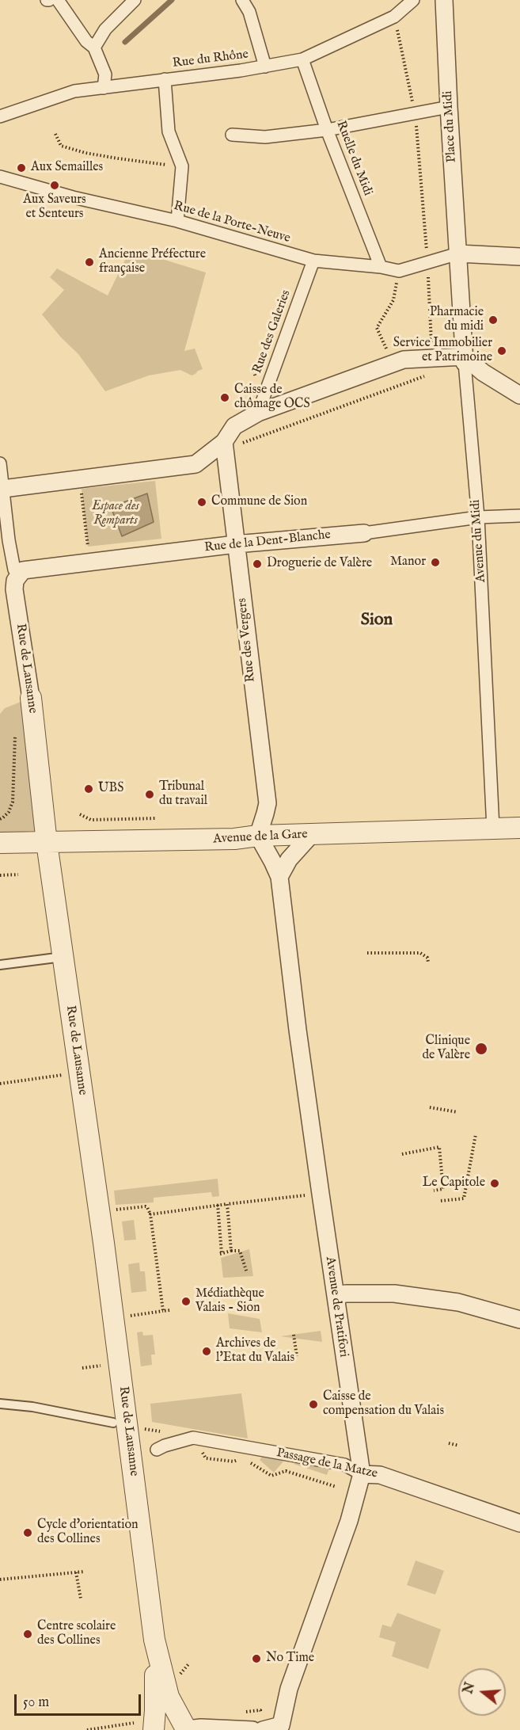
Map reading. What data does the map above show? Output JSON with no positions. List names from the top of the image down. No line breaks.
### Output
{"streets":{"street":["Rue du Rhône","Place du Midi","Ruelle du Midi","Rue de la Porte-Neuve","Rue des Galeries","Avenue du Midi","Rue de la Dent-Blanche","Rue des Vergers","Rue de Lausanne","Avenue de la Gare","Avenue de Pratifori","Passage de la Matze"]},"crossings":[["Rue du Rhône","Ruelle du Midi"],["Place du Midi","Rue de la Porte-Neuve"],["Place du Midi","Avenue du Midi"],["Ruelle du Midi","Rue de la Porte-Neuve"],["Rue de la Porte-Neuve","Rue des Galeries"],["Rue de la Porte-Neuve","Avenue du Midi"],["Avenue du Midi","Rue de la Dent-Blanche"],["Avenue du Midi","Avenue de la Gare"],["Rue de la Dent-Blanche","Rue des Vergers"],["Rue de la Dent-Blanche","Rue de Lausanne"],["Rue des Vergers","Avenue de la Gare"],["Rue des Vergers","Avenue de Pratifori"],["Rue de Lausanne","Avenue de la Gare"],["Avenue de la Gare","Avenue de Pratifori"],["Avenue de Pratifori","Passage de la Matze"]],"districts":["Sion"],"parks":["Espace des Remparts"],"places":["Aux Semailles","Aux Saveurs et Senteurs","Ancienne Préfecture française","Pharmacie du midi","Service Immobilier et Patrimoine","Caisse de chômage OCS","Commune de Sion","Manor","Droguerie de Valère","UBS","Tribunal du travail","Clinique de Valère","Le Capitole","Médiathèque Valais - Sion","Archives de l'Etat du Valais","Caisse de compensation du Valais","Cycle d'orientation des Collines","Centre scolaire des Collines","No Time"],"scale_bar":"50 m","north":"left"}
